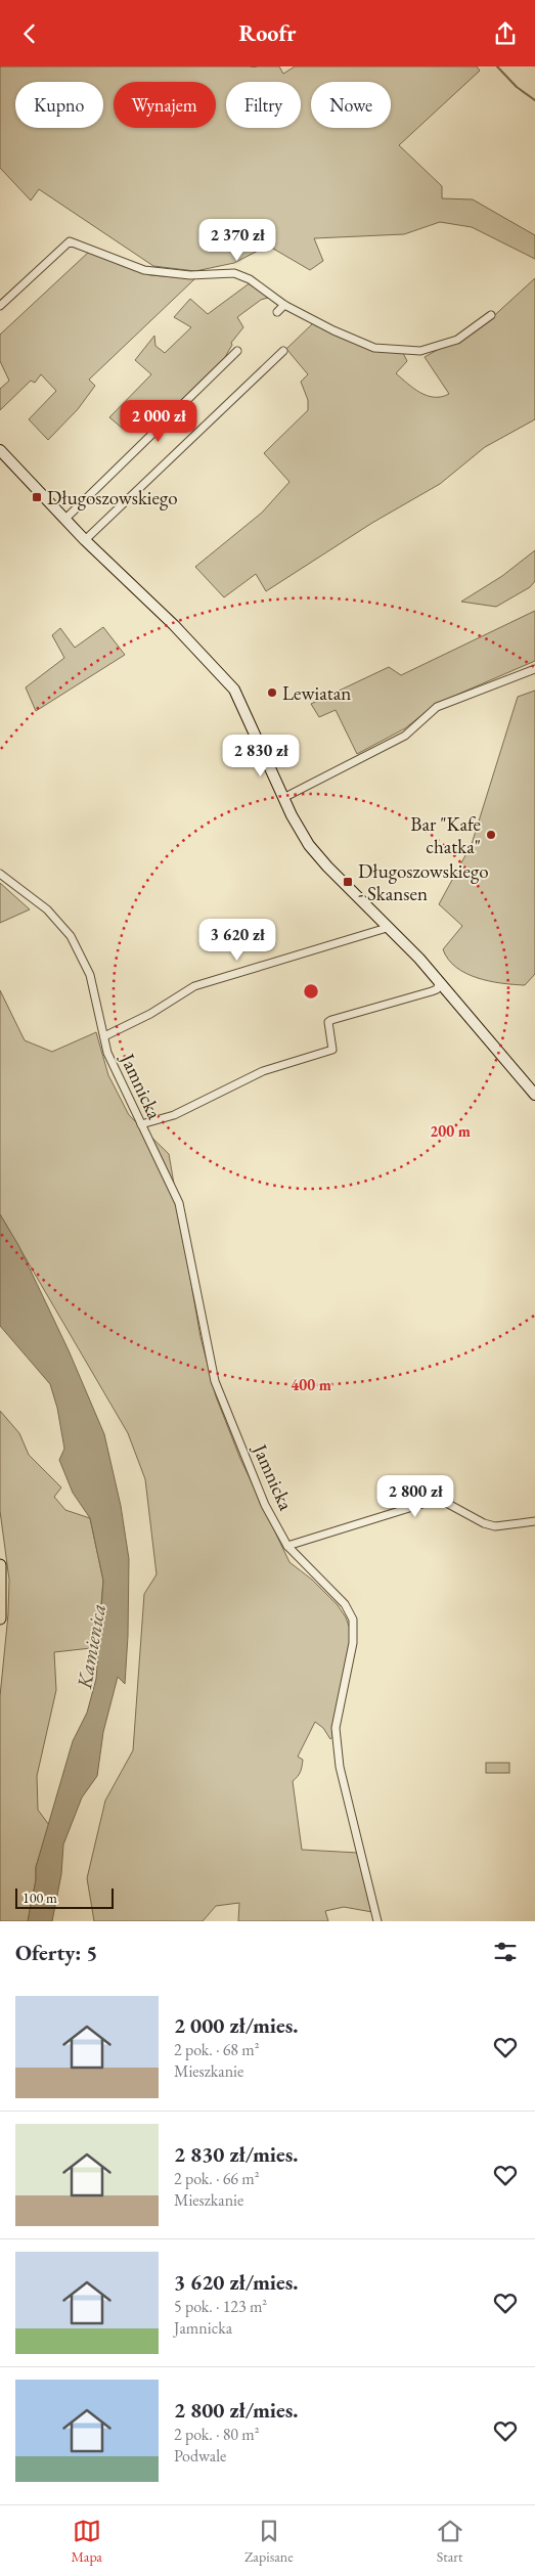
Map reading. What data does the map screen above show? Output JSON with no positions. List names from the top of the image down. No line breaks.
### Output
{"streets":{"street":["Jamnicka"]},"water":["Kamienica"],"places":{"transit":["Długoszowskiego","Długoszowskiego - Skansen"],"other":["Lewiatan","Bar \"Kafe chatka\""]},"scale_bar":"100 m","page":{"header":"Roofr","chip":["Kupno","Wynajem","Filtry","Nowe"],"price":["2 370 zł","2 000 zł","2 830 zł","3 620 zł","2 800 zł"],"scale":"100 m","heading":"Oferty: 5","list":[{"name":"2 000 zł/mies.","note":"2 pok. · 68 m² · Mieszkanie"},{"name":"2 830 zł/mies.","note":"2 pok. · 66 m² · Mieszkanie"},{"name":"3 620 zł/mies.","note":"5 pok. · 123 m² · Jamnicka"},{"name":"2 800 zł/mies.","note":"2 pok. · 80 m² · Podwale"}],"tabs":["Mapa","Zapisane","Start"]},"rings":["200 m","400 m"]}
